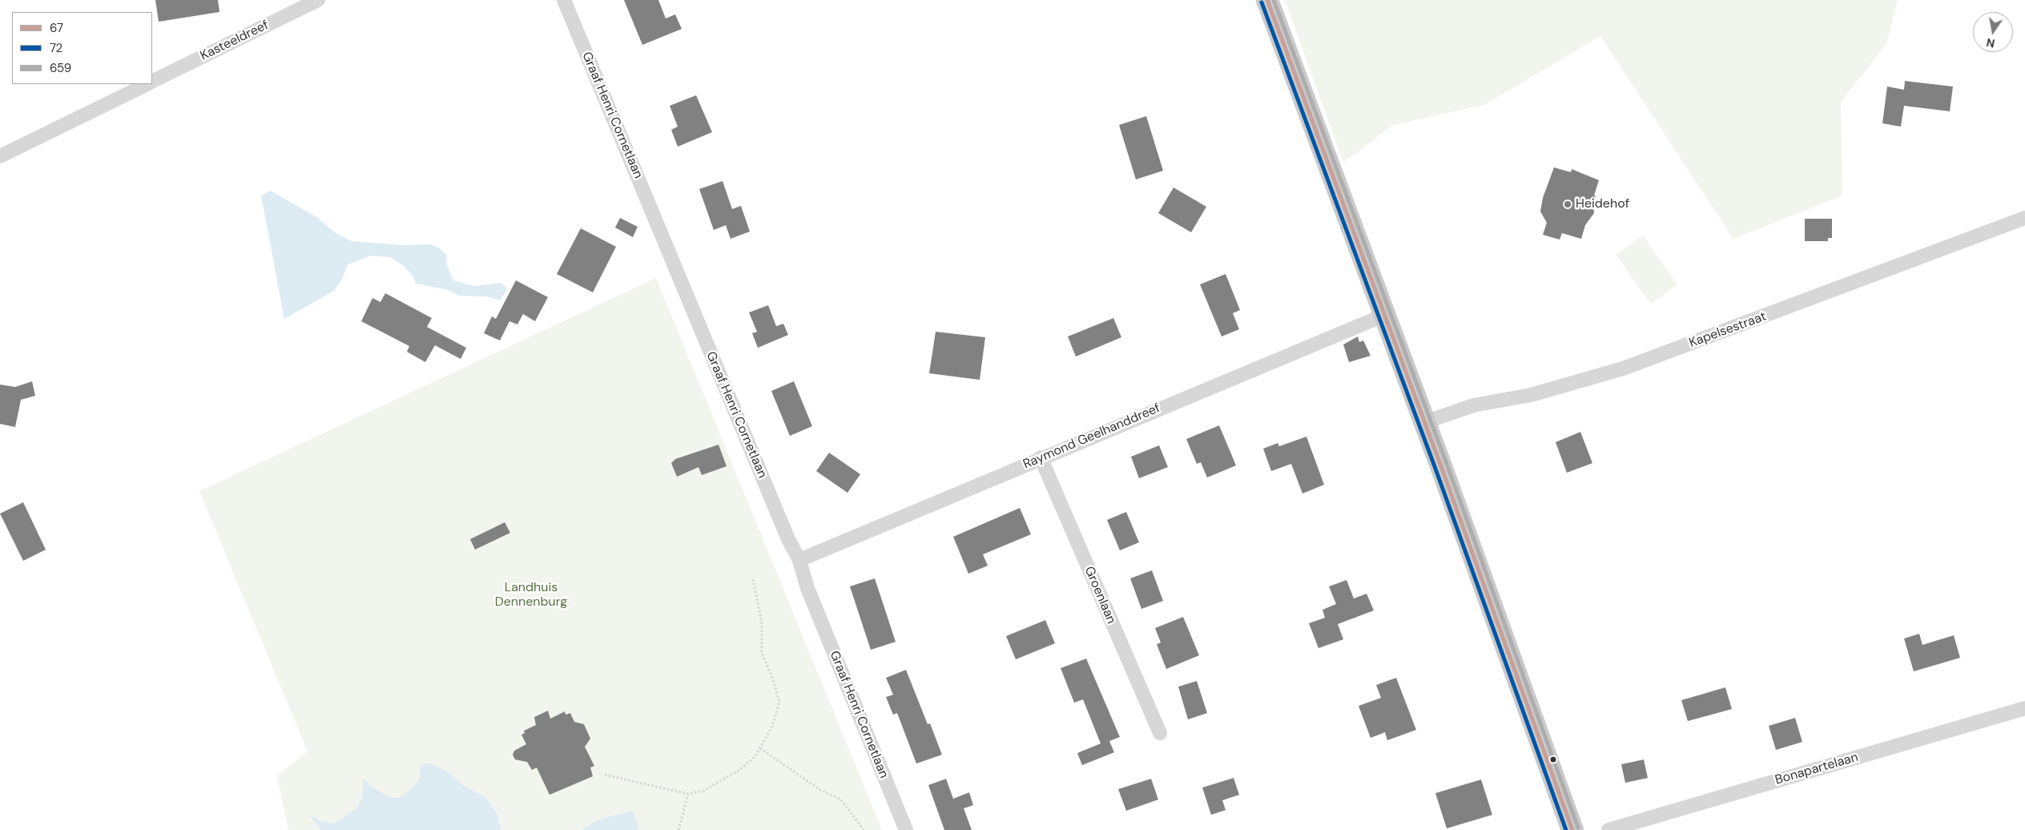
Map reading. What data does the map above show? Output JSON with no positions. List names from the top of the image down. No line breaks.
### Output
{"streets":{"street":["Kasteeldreef","Graaf Henri Cornetlaan","Kapelsestraat","Raymond Geelhanddreef","Groenlaan","Bonapartelaan"]},"crossings":[["Graaf Henri Cornetlaan","Raymond Geelhanddreef"],["Raymond Geelhanddreef","Groenlaan"]],"parks":["Landhuis Dennenburg"],"places":["Heidehof"],"lines":["transit line 67","transit line 659","transit line 72"],"legend":["67","72","659"],"north":"bottom"}
